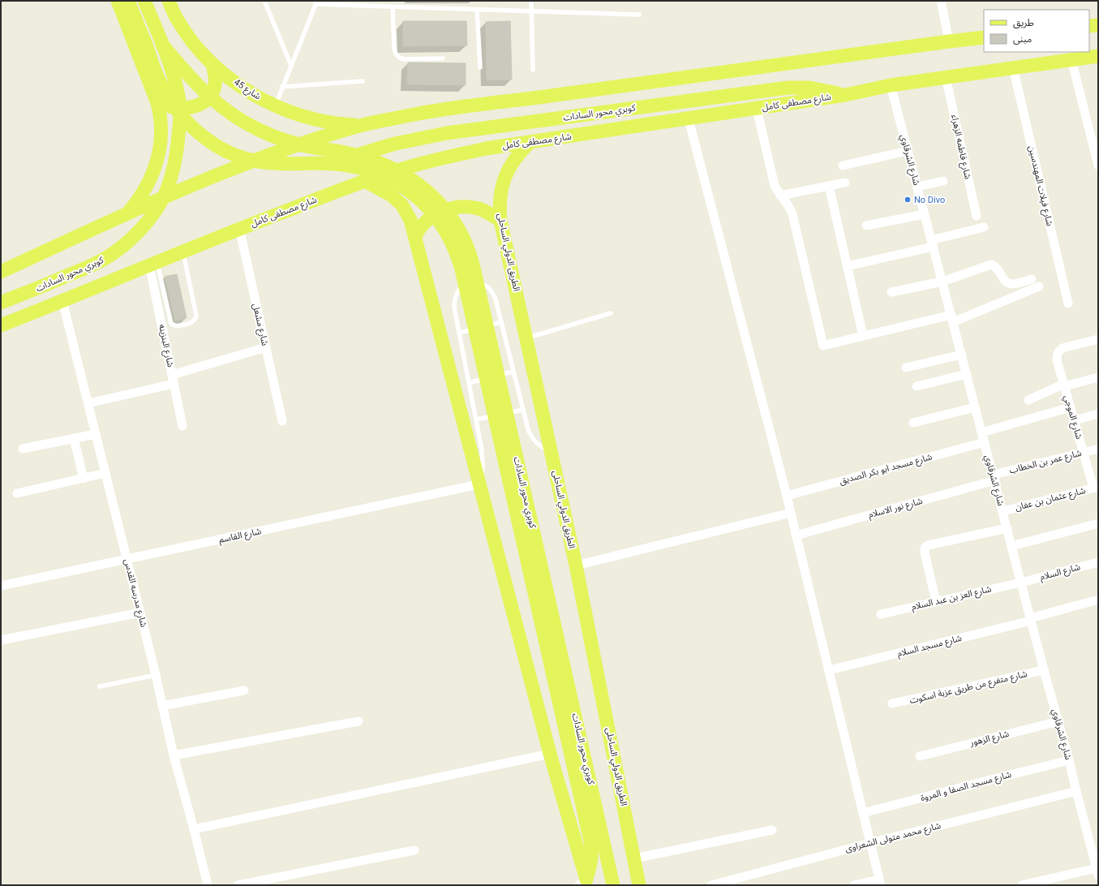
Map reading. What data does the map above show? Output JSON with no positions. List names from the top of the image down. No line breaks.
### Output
{"streets":{"main road":["شارع 45","شارع مصطفى كامل","كوبري محور السادات","الطريق الدولي الساحلى"],"street":["شارع فاطمه الزهراء","شارع الشرقاوي","شارع فيلات المهندسين","شارع مشعل","شارع البنزينه","شارع الموجي","شارع عمر بن الخطاب","شارع مسجد ابو بكر الصديق","شارع عثمان بن عفان","شارع نور الاسلام","شارع القاسم","شارع السلام","شارع مدرسه القدس","شارع العز بن عبد السلام","شارع مسجد السلام","شارع متفرع من طريق عزبة اسكوت","شارع الزهور","شارع مسجد الصفا و المروة","شارع محمد متولى الشعراوى"]},"crossings":[["شارع مصطفى كامل","كوبري محور السادات"],["شارع مصطفى كامل","شارع فاطمه الزهراء"],["شارع مصطفى كامل","شارع الشرقاوي"],["شارع مصطفى كامل","شارع فيلات المهندسين"],["شارع مصطفى كامل","الطريق الدولي الساحلى"],["شارع مصطفى كامل","شارع مشعل"],["شارع مصطفى كامل","شارع البنزينه"],["شارع مصطفى كامل","شارع مدرسه القدس"],["شارع الشرقاوي","شارع عمر بن الخطاب"],["شارع الشرقاوي","شارع مسجد ابو بكر الصديق"],["شارع الشرقاوي","شارع عثمان بن عفان"],["شارع الشرقاوي","شارع نور الاسلام"],["شارع الشرقاوي","شارع السلام"],["شارع الشرقاوي","شارع العز بن عبد السلام"],["شارع الشرقاوي","شارع مسجد السلام"],["شارع الشرقاوي","شارع متفرع من طريق عزبة اسكوت"],["شارع الشرقاوي","شارع الزهور"],["شارع الشرقاوي","شارع مسجد الصفا و المروة"],["شارع الشرقاوي","شارع محمد متولى الشعراوى"],["شارع الموجي","شارع عمر بن الخطاب"],["شارع الموجي","شارع عثمان بن عفان"],["شارع عمر بن الخطاب","شارع نور الاسلام"],["شارع القاسم","شارع مدرسه القدس"],["شارع السلام","شارع العز بن عبد السلام"]],"places":["No Divo"],"legend":["طريق","مبنى"]}
